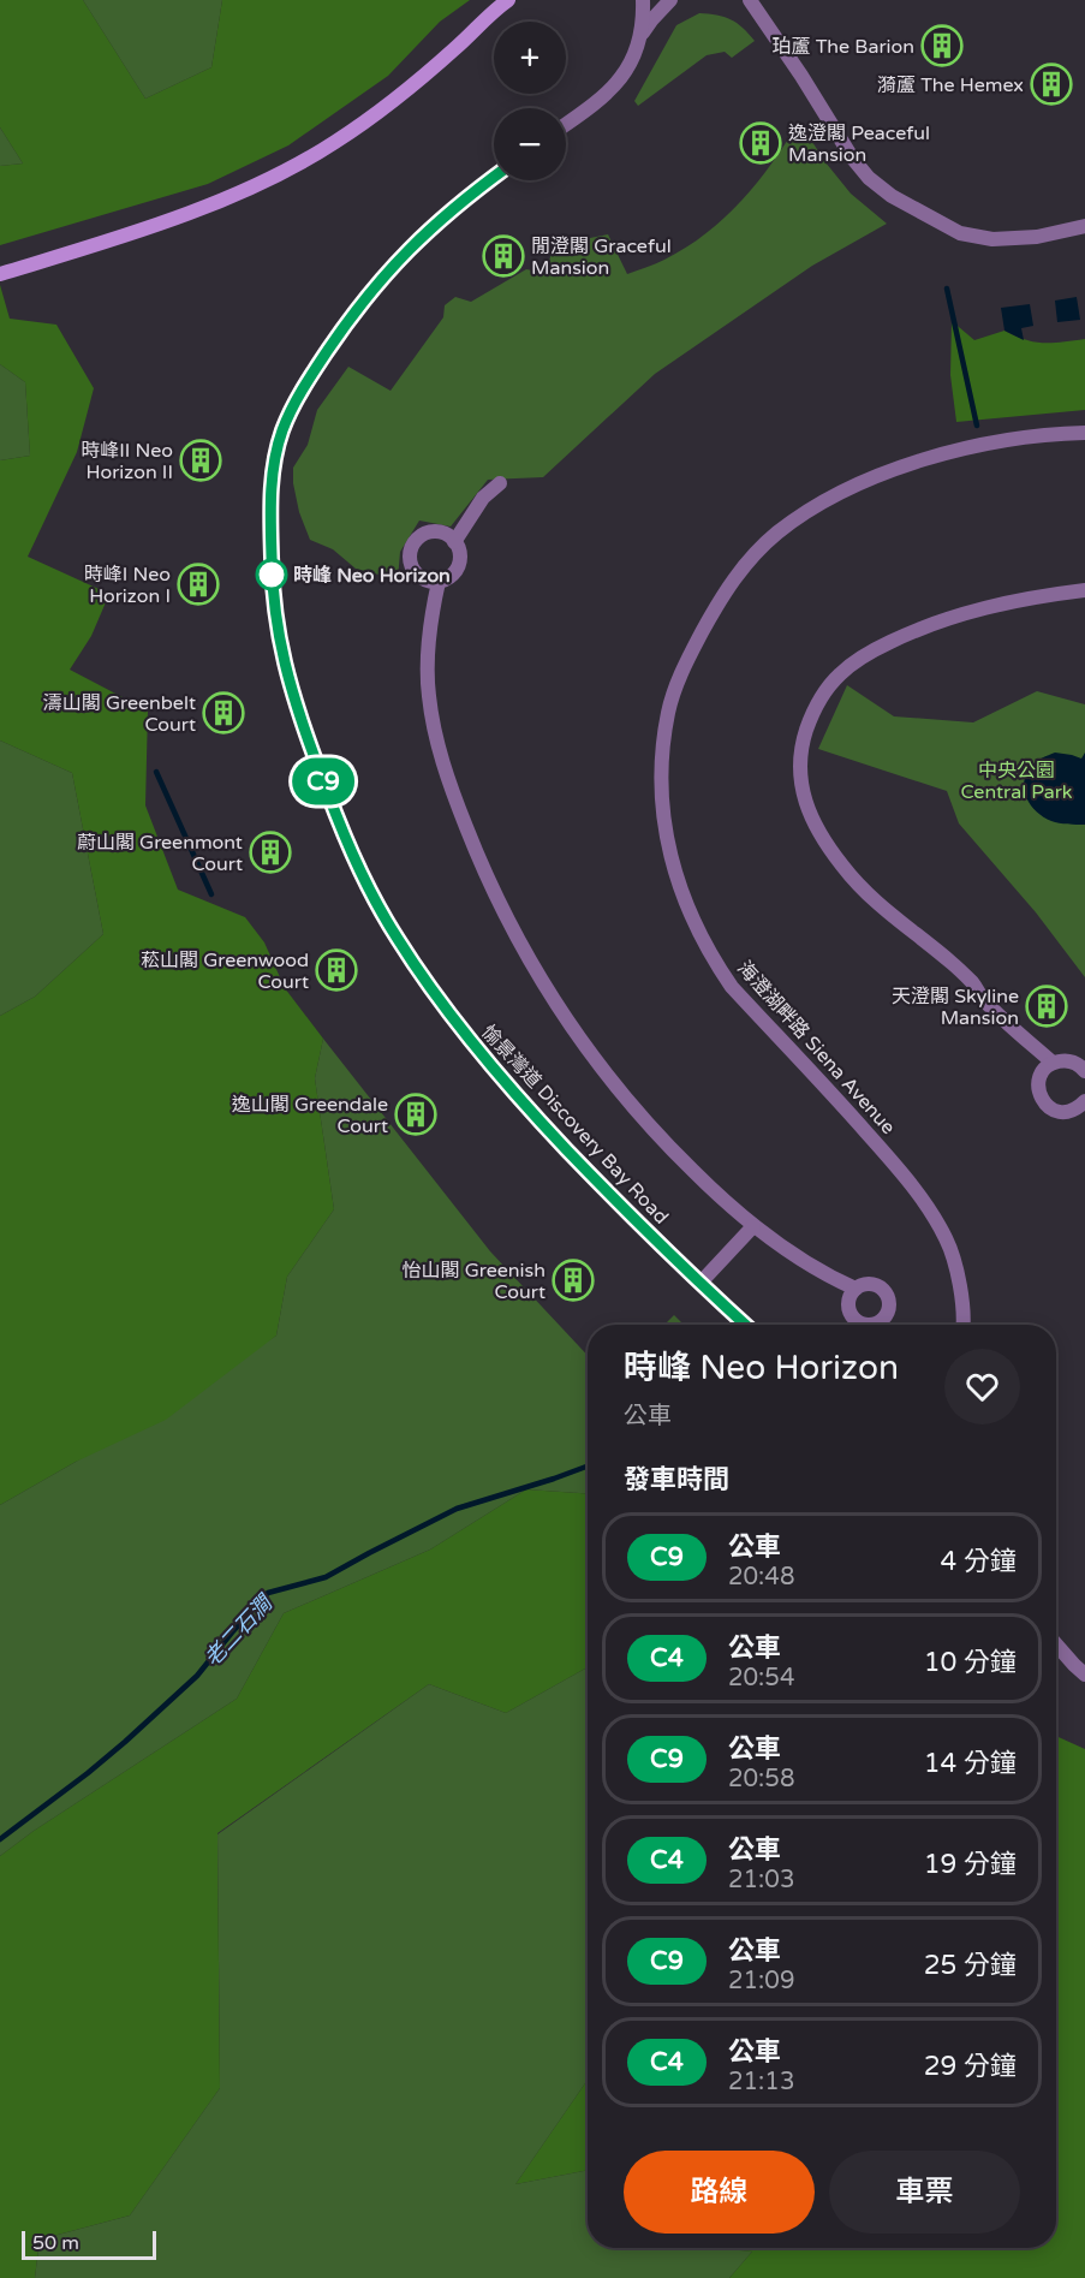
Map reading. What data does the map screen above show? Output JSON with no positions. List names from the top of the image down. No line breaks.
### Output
{"streets":{"street":["海澄湖畔路 Siena Avenue","愉景灣道 Discovery Bay Road"]},"water":["老二石澗"],"parks":["中央公園 Central Park"],"places":{"building":["珀蘆 The Barion","漪蘆 The Hemex","逸澄閣 Peaceful Mansion","閒澄閣 Graceful Mansion","時峰II Neo Horizon II","時峰I Neo Horizon I","濤山閣 Greenbelt Court","蔚山閣 Greenmont Court","菘山閣 Greenwood Court","天澄閣 Skyline Mansion","逸山閣 Greendale Court","怡山閣 Greenish Court"],"other":["時峰 Neo Horizon"]},"lines":["bus line C9"],"scale_bar":"50 m","page":{"on_map":"C9","map_buttons":["+","−"],"heading":[["時峰 Neo Horizon","公車"],"發車時間"],"list":[{"mark":"C9","name":"公車","note":"20:48","value":"4 分鐘"},{"mark":"C4","name":"公車","note":"20:54","value":"10 分鐘"},{"mark":"C9","name":"公車","note":"20:58","value":"14 分鐘"},{"mark":"C4","name":"公車","note":"21:03","value":"19 分鐘"},{"mark":"C9","name":"公車","note":"21:09","value":"25 分鐘"},{"mark":"C4","name":"公車","note":"21:13","value":"29 分鐘"}],"buttons":["路線","車票"],"scale":"50 m"}}
